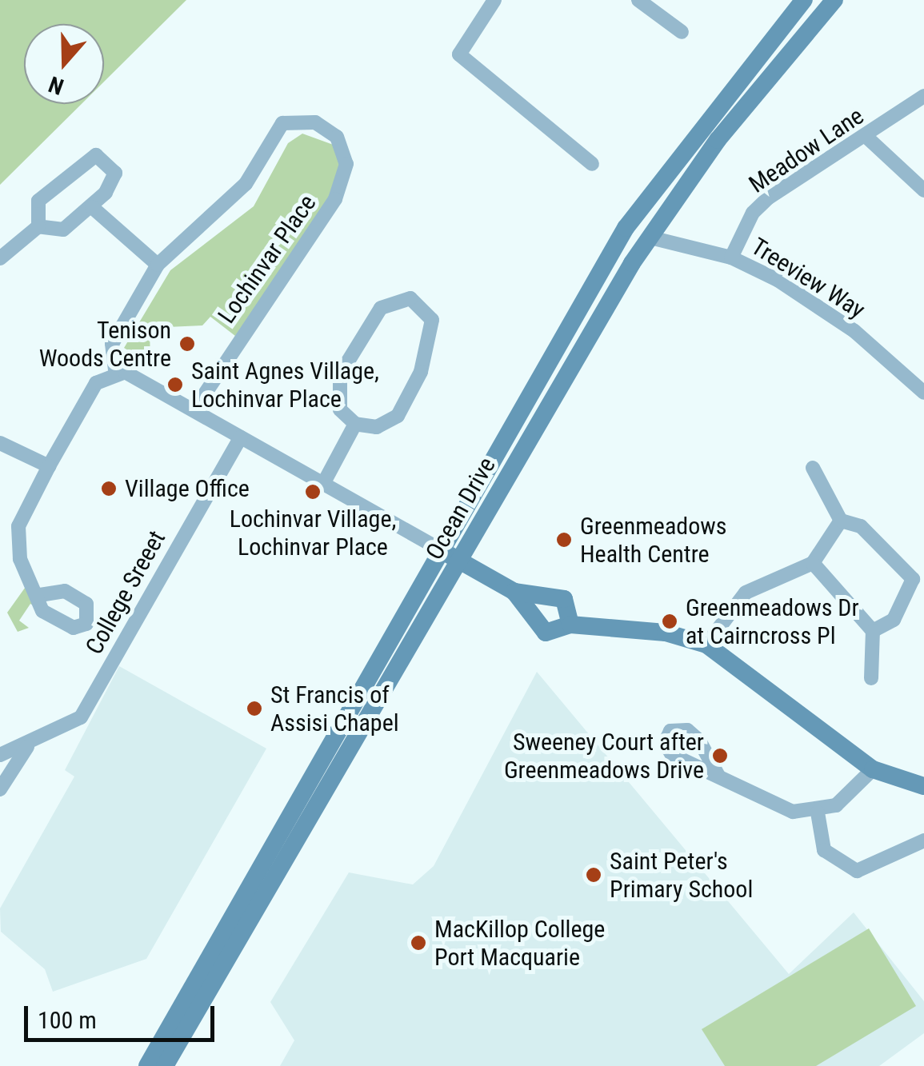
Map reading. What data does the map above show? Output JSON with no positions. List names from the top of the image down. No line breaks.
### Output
{"streets":{"main road":["Ocean Drive"],"street":["Meadow Lane","Lochinvar Place","Treeview Way","College Sreeet"]},"crossings":[["Meadow Lane","Treeview Way"],["Treeview Way","Ocean Drive"]],"places":["Tenison Woods Centre","Saint Agnes Village, Lochinvar Place","Village Office","Lochinvar Village, Lochinvar Place","Greenmeadows Health Centre","Greenmeadows Dr at Cairncross Pl","St Francis of Assisi Chapel","Sweeney Court after Greenmeadows Drive","Saint Peter's Primary School","MacKillop College Port Macquarie"],"scale_bar":"100 m","north":"bottom"}
